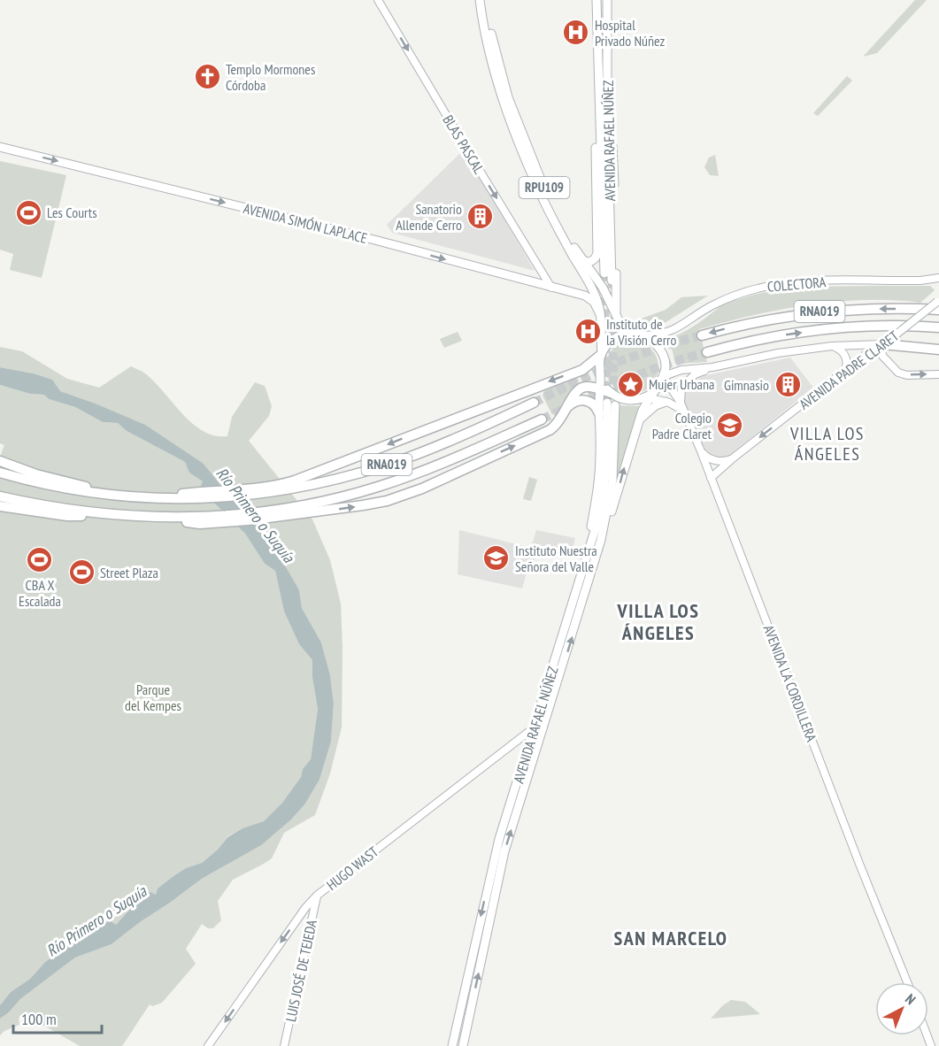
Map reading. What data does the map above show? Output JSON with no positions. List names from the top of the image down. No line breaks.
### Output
{"streets":{"highway":["RNA019"],"main road":["AVENIDA RAFAEL NÚÑEZ","BLAS PASCAL","RPU109","AVENIDA SIMÓN LAPLACE","COLECTORA","AVENIDA PADRE CLARET","AVENIDA LA CORDILLERA","HUGO WAST","LUIS JOSÉ DE TEJEDA"]},"crossings":[["AVENIDA RAFAEL NÚÑEZ","HUGO WAST"],["BLAS PASCAL","AVENIDA SIMÓN LAPLACE"],["RPU109","AVENIDA SIMÓN LAPLACE"],["RPU109","COLECTORA"],["RPU109","AVENIDA LA CORDILLERA"],["COLECTORA","AVENIDA LA CORDILLERA"],["RNA019","AVENIDA PADRE CLARET"],["AVENIDA PADRE CLARET","AVENIDA LA CORDILLERA"],["HUGO WAST","LUIS JOSÉ DE TEJEDA"]],"one_way":["AVENIDA SIMÓN LAPLACE","AVENIDA PADRE CLARET","HUGO WAST"],"districts":["VILLA LOS ÁNGELES","VILLA LOS ÁNGELES","SAN MARCELO"],"water":["Río Primero o Suquía"],"parks":["Parque del Kempes"],"places":{"hospital":["Hospital Privado Núñez","Instituto de la Visión Cerro"],"church":["Templo Mormones Córdoba"],"sports":["Les Courts","CBA X Escalada","Street Plaza"],"building":["Sanatorio Allende Cerro","Gimnasio"],"place":["Mujer Urbana"],"school or university":["Colegio Padre Claret","Instituto Nuestra Señora del Valle"]},"scale_bar":"100 m","north":"top right"}
